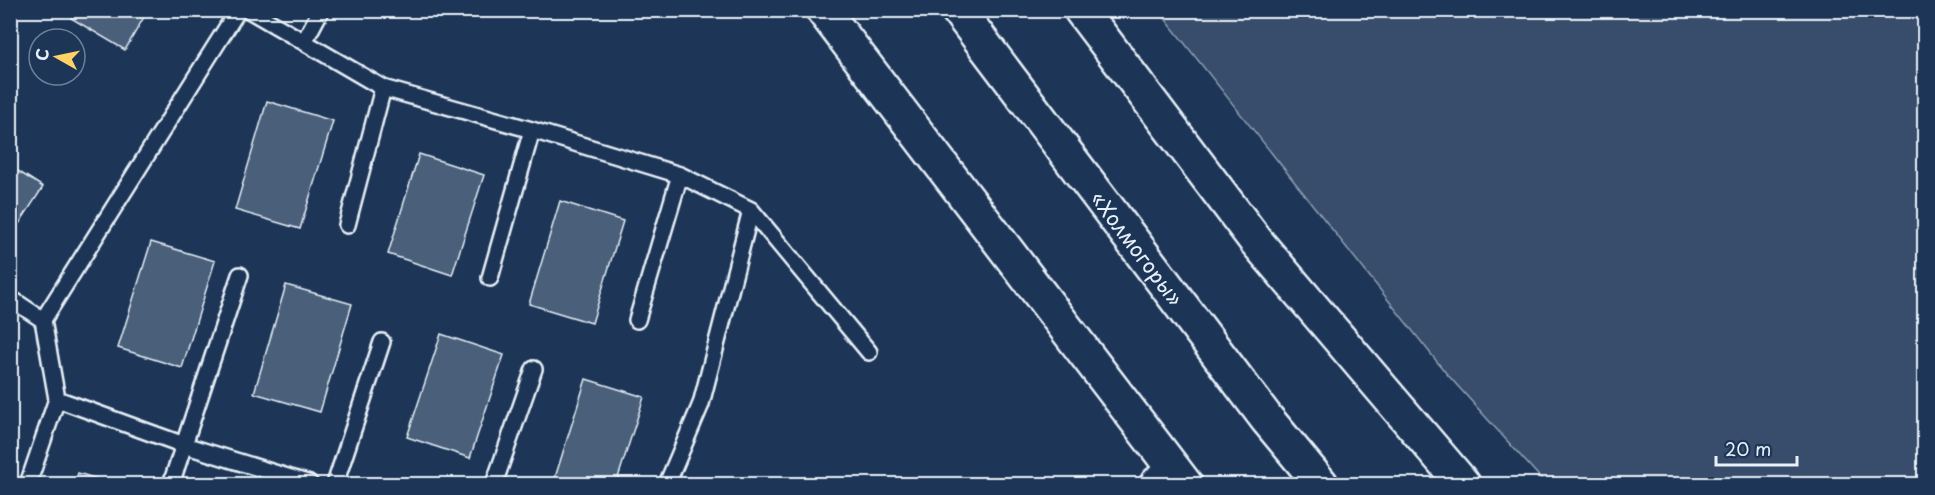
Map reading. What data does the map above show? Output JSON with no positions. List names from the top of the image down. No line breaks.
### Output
{"streets":{"main road":["«Холмогоры»"]},"scale_bar":"20 m","north":"left"}
